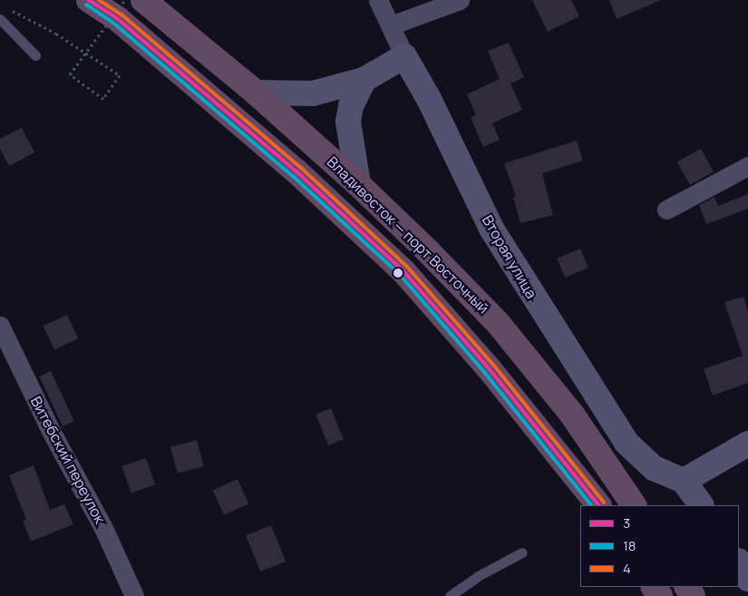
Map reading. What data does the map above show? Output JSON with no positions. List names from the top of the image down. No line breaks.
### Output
{"streets":{"highway":["Владивосток — порт Восточный"],"main road":["Вторая улица"],"street":["Витебский переулок"]},"lines":["transit line 3","transit line 4","transit line 18"],"legend":["3","18","4"]}
